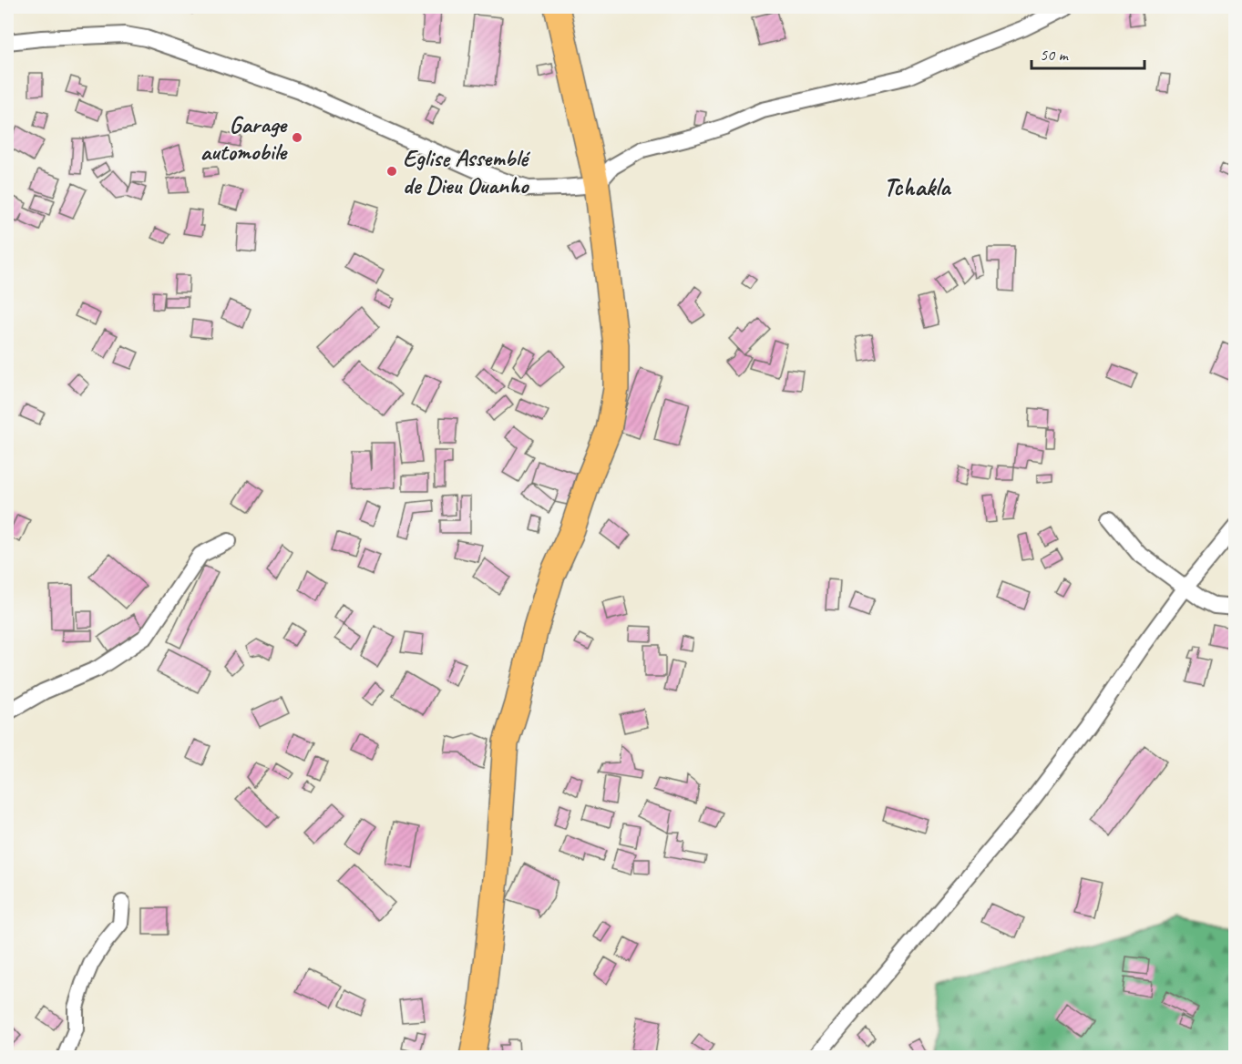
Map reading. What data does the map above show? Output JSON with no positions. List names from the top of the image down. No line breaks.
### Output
{"districts":["Tchakla"],"places":["Garage automobile","Eglise Assemblé de Dieu Ouanho"],"scale_bar":"50 m"}
